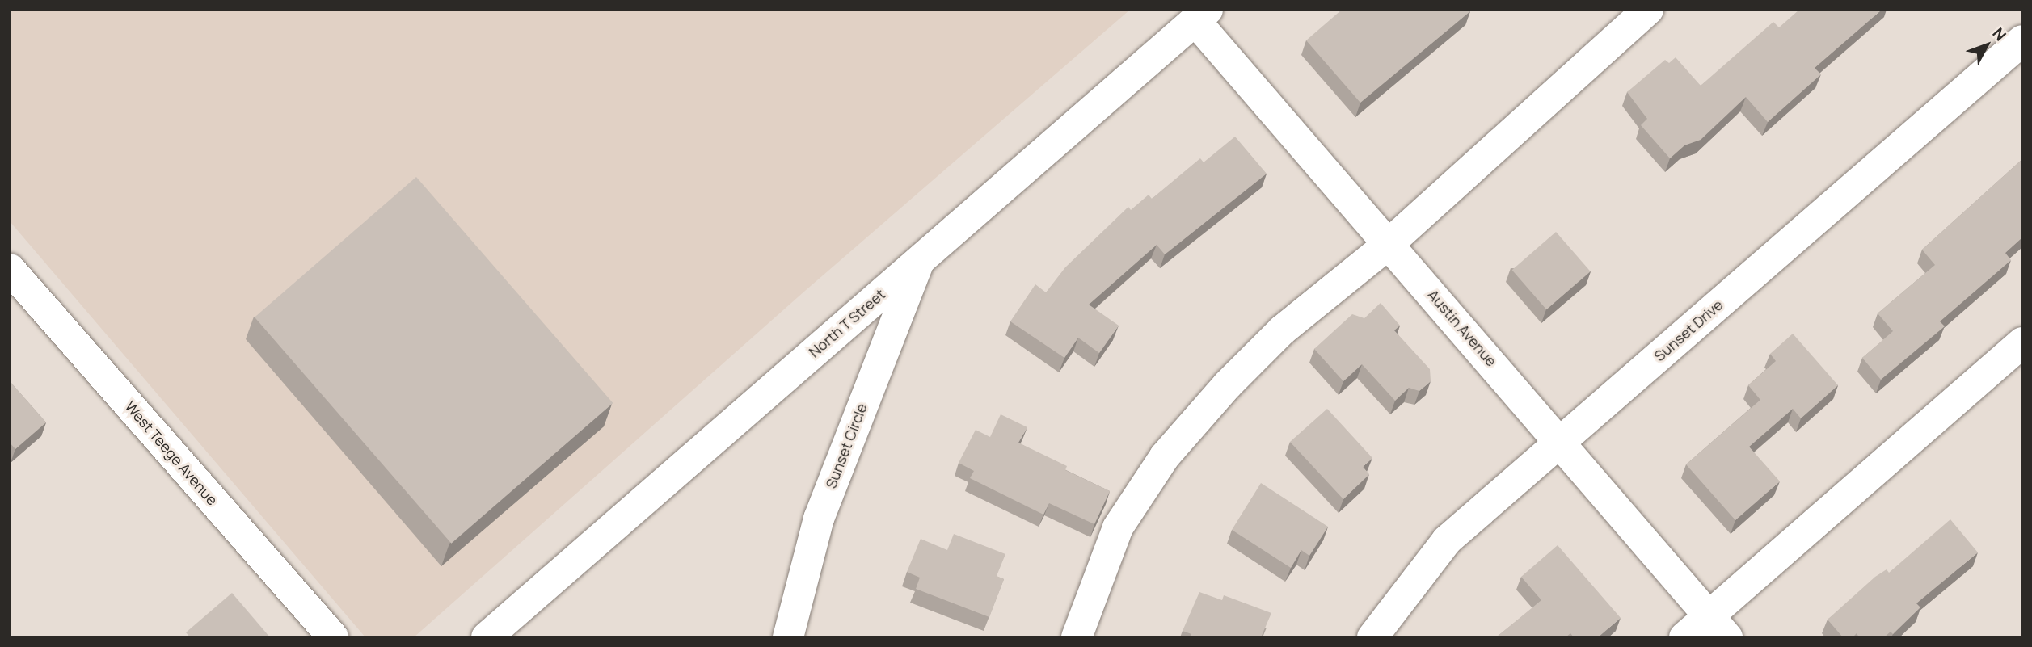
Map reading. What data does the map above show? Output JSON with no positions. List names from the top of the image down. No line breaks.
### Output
{"streets":{"street":["North T Street","Austin Avenue","Sunset Drive","Sunset Circle","West Teege Avenue"]},"crossings":[["North T Street","Austin Avenue"],["North T Street","Sunset Circle"],["Austin Avenue","Sunset Drive"]],"north":"top right"}
